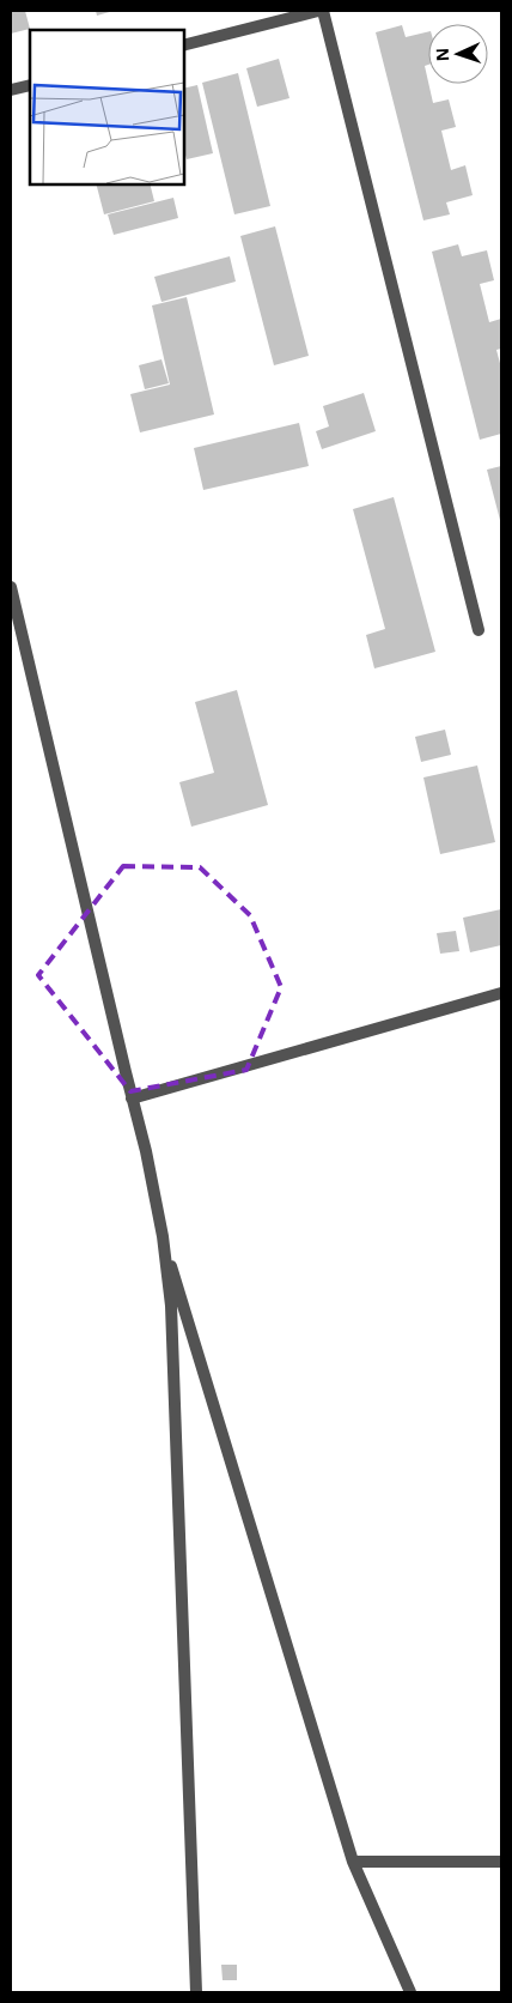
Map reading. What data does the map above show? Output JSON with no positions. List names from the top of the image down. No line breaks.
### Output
{"north":"left"}
